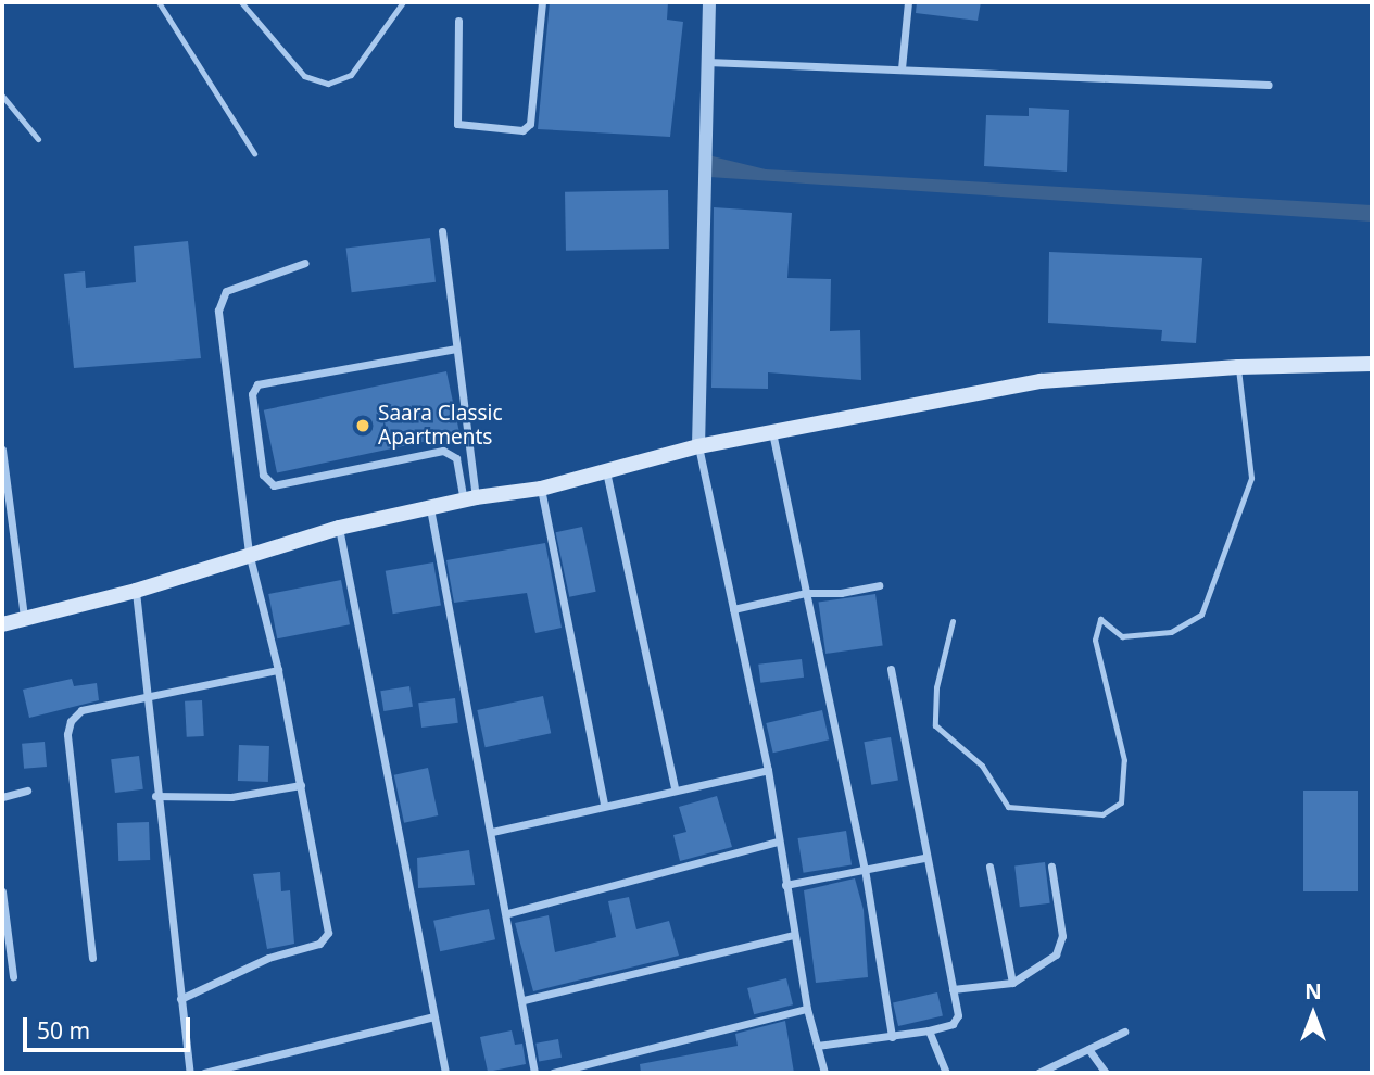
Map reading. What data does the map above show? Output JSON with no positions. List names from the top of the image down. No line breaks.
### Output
{"places":["Saara Classic Apartments"],"scale_bar":"50 m","north":"top"}
